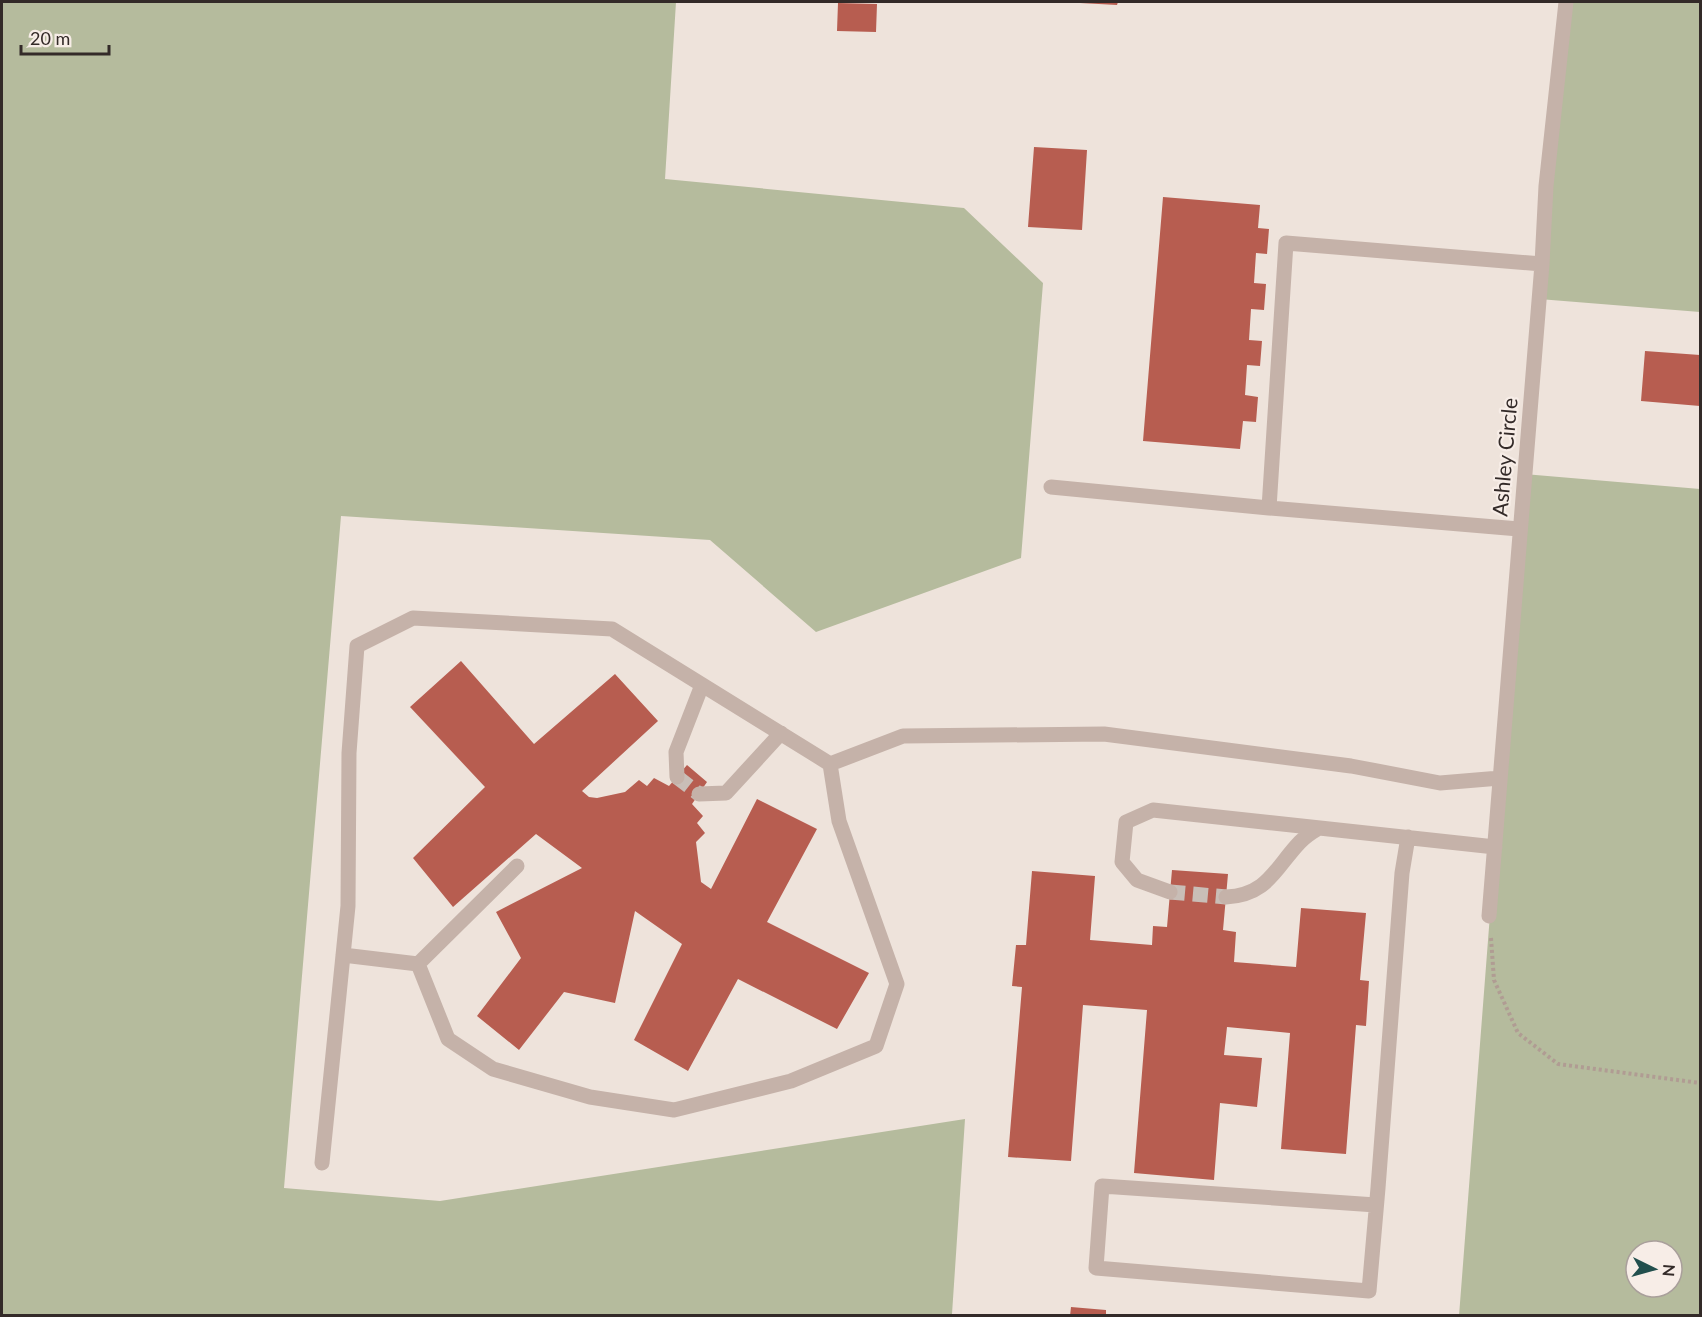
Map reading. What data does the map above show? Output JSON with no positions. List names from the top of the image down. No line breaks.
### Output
{"streets":{"street":["Ashley Circle"]},"scale_bar":"20 m","north":"right"}
